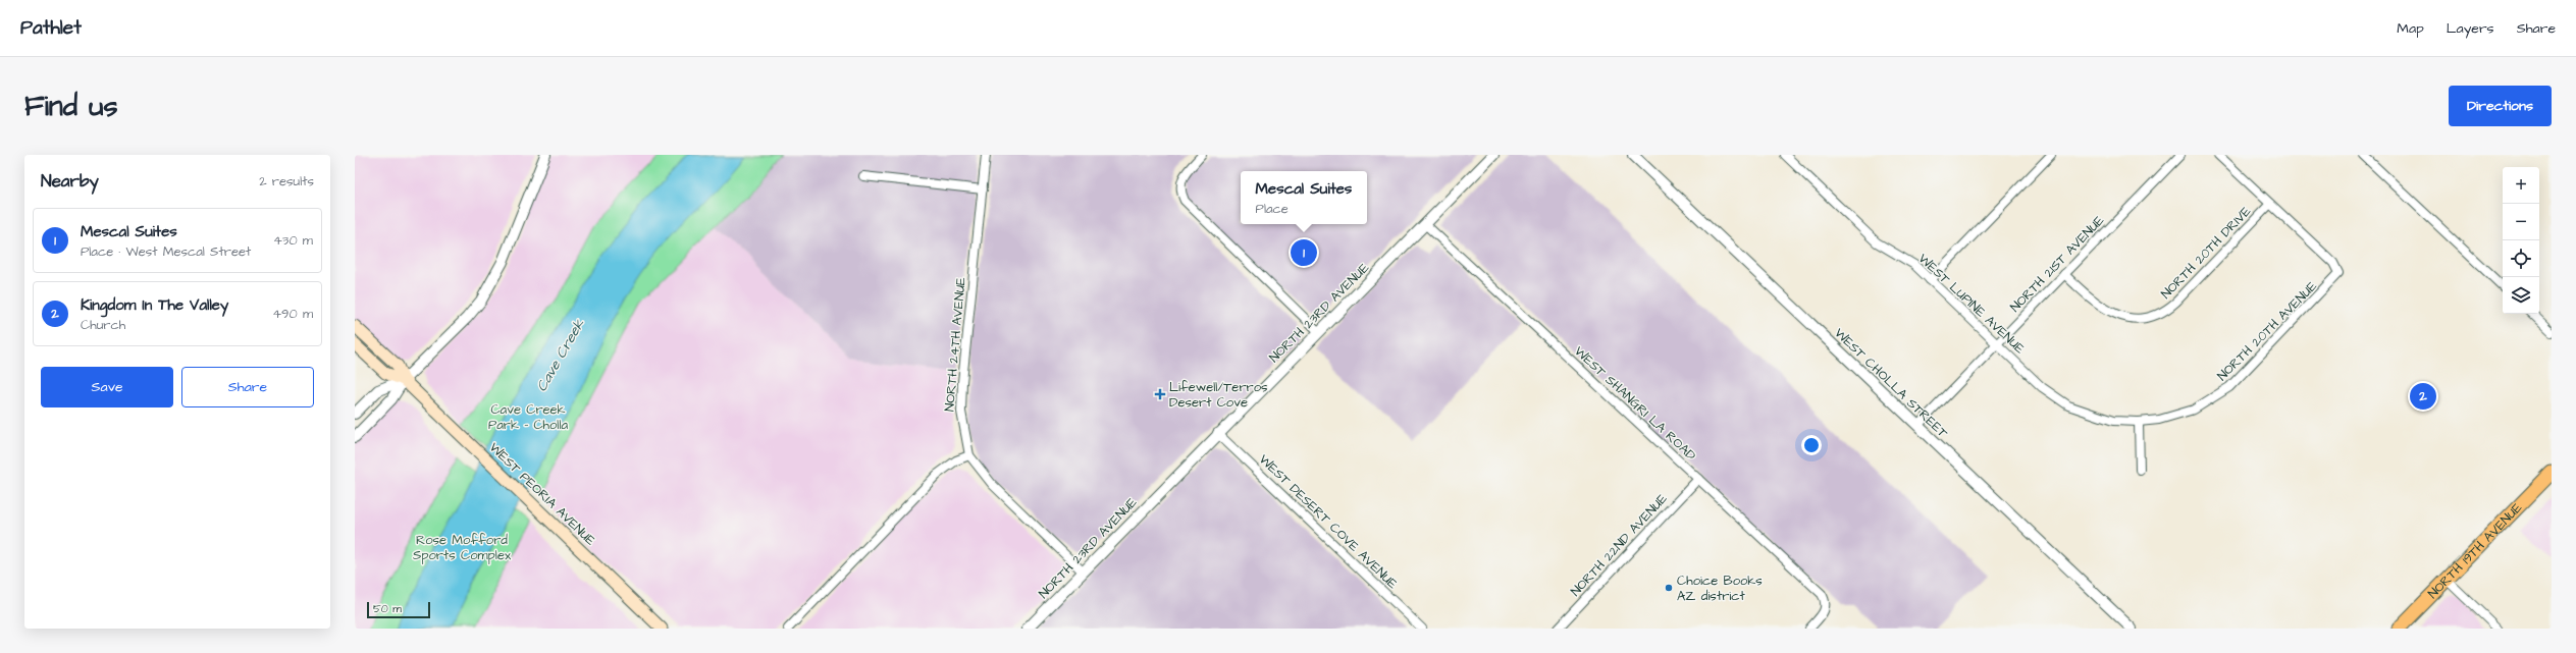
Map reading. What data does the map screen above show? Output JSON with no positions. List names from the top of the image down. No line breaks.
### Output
{"streets":{"main road":["WEST PEORIA AVENUE","NORTH 19TH AVENUE"],"street":["NORTH 20TH DRIVE","NORTH 21ST AVENUE","WEST LUPINE AVENUE","NORTH 23RD AVENUE","NORTH 20TH AVENUE","NORTH 24TH AVENUE","WEST CHOLLA STREET","WEST SHANGRI LA ROAD","WEST DESERT COVE AVENUE","NORTH 22ND AVENUE"]},"crossings":[["NORTH 20TH DRIVE","NORTH 21ST AVENUE"],["NORTH 20TH DRIVE","NORTH 20TH AVENUE"],["NORTH 21ST AVENUE","WEST LUPINE AVENUE"],["NORTH 21ST AVENUE","WEST CHOLLA STREET"],["WEST LUPINE AVENUE","NORTH 20TH AVENUE"],["NORTH 23RD AVENUE","WEST SHANGRI LA ROAD"],["NORTH 23RD AVENUE","WEST DESERT COVE AVENUE"],["WEST SHANGRI LA ROAD","NORTH 22ND AVENUE"]],"water":["Cave Creek"],"parks":["Cave Creek Park - Cholla","Rose Mofford Sports Complex"],"places":{"health":["Lifewell/Terros Desert Cove"],"other":["Choice Books AZ district"]},"scale_bar":"50 m","page":{"header":"Pathlet","nav":["Map","Layers","Share"],"buttons":["Directions",["Save","Share"]],"title":"Find us","heading":["Nearby","2 results"],"map_buttons":["+","−"],"popup":["Mescal Suites","Place"],"list":[{"mark":"1","name":"Mescal Suites","note":"Place · West Mescal Street","value":"430 m"},{"mark":"2","name":"Kingdom In The Valley","note":"Church","value":"490 m"}],"pins":["1","2"],"scale":"50 m"}}
